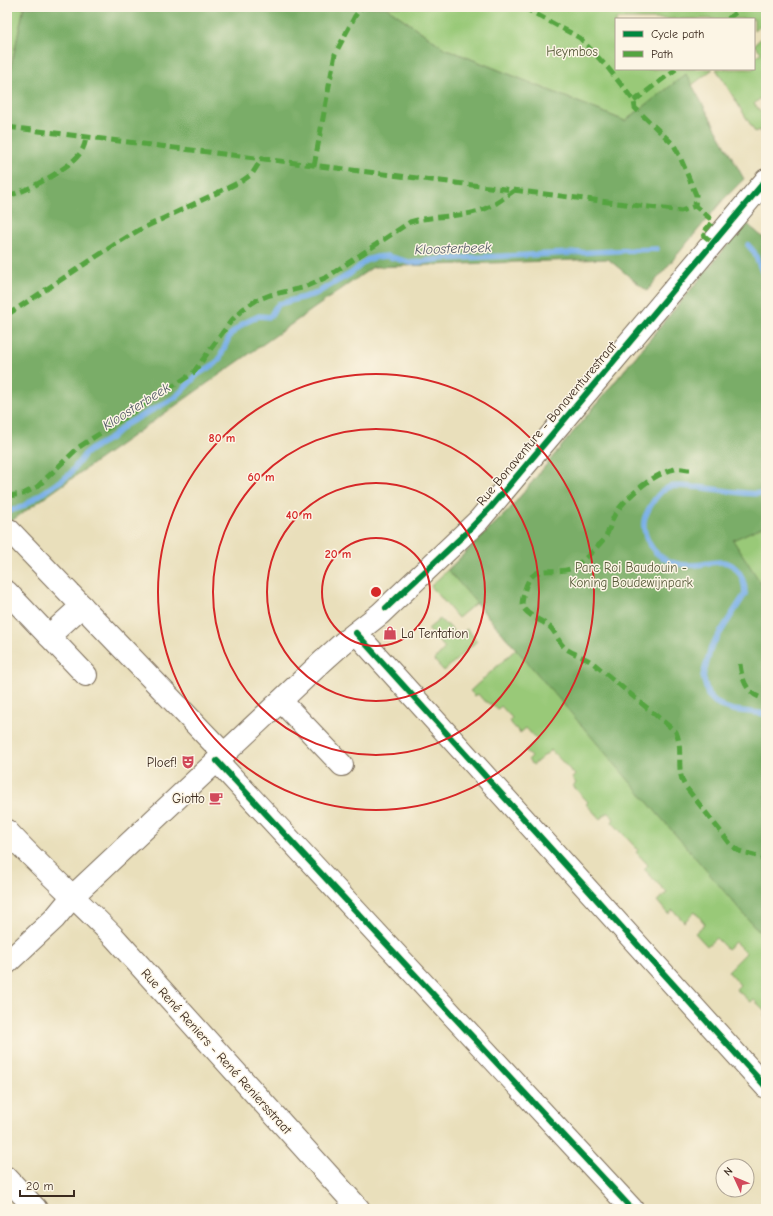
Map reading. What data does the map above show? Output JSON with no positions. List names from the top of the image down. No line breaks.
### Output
{"streets":{"street":["Rue Bonaventure - Bonaventurestraat","Rue René Reniers - René Reniersstraat"]},"crossings":[["Rue Bonaventure - Bonaventurestraat","Rue René Reniers - René Reniersstraat"]],"water":["Kloosterbeek"],"parks":["Heymbos","Parc Roi Baudouin - Koning Boudewijnpark"],"places":{"shop":["La Tentation"],"theatre":["Ploef!"],"cafe":["Giotto"]},"legend":["Cycle path","Path"],"scale_bar":"20 m","north":"top left","rings":["80 m","60 m","40 m","20 m"]}
